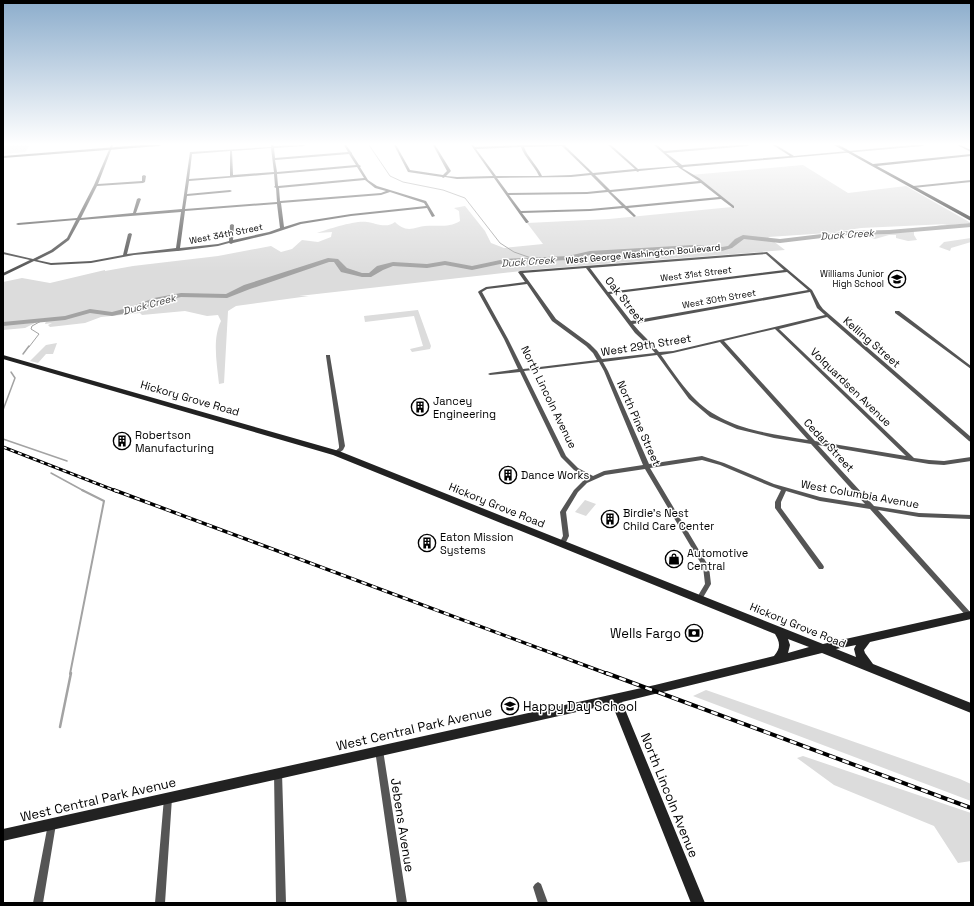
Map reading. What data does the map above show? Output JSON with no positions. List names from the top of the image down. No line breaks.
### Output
{"streets":{"main road":["North Lincoln Avenue","Hickory Grove Road","West Central Park Avenue"],"street":["West 34th Street","West George Washington Boulevard","West 31st Street","West 30th Street","Oak Street","Kelling Street","West 29th Street","Volquardsen Avenue","North Pine Street","Cedar Street","West Columbia Avenue","Jebens Avenue"]},"crossings":[["West George Washington Boulevard","Oak Street"],["West George Washington Boulevard","Kelling Street"],["West George Washington Boulevard","North Pine Street"],["West 31st Street","Oak Street"],["West 31st Street","Kelling Street"],["West 30th Street","Oak Street"],["West 30th Street","Kelling Street"],["Oak Street","West 29th Street"],["Oak Street","Volquardsen Avenue"],["Oak Street","Cedar Street"],["Kelling Street","West 29th Street"],["West 29th Street","Volquardsen Avenue"],["West 29th Street","North Lincoln Avenue"],["West 29th Street","North Pine Street"],["West 29th Street","Cedar Street"],["North Lincoln Avenue","North Pine Street"],["North Lincoln Avenue","West Columbia Avenue"],["North Lincoln Avenue","West Central Park Avenue"],["Hickory Grove Road","North Pine Street"],["Hickory Grove Road","West Columbia Avenue"],["Hickory Grove Road","West Central Park Avenue"],["North Pine Street","West Columbia Avenue"],["Cedar Street","West Columbia Avenue"],["Cedar Street","West Central Park Avenue"],["West Central Park Avenue","Jebens Avenue"]],"water":["Duck Creek"],"places":{"school or university":["Williams Junior High School","Happy Day School"],"building":["Jancey Engineering","Robertson Manufacturing","Dance Works","Birdie's Nest Child Care Center","Eaton Mission Systems"],"shop":["Automotive Central"],"bank":["Wells Fargo"]}}
